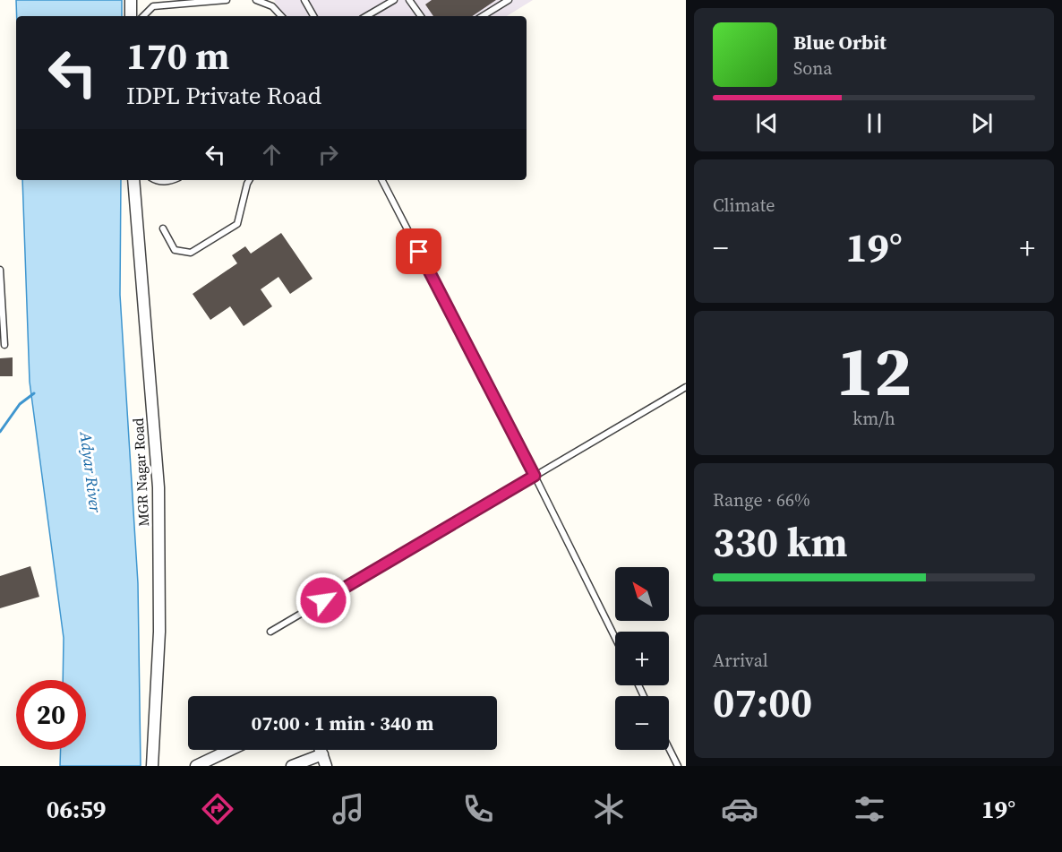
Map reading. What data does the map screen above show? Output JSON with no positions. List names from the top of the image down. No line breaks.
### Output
{"streets":{"street":["MGR Nagar Road"]},"water":["Adyar River"],"north":"top left","page":{"turn":["170 m","IDPL Private Road"],"song":["Blue Orbit","Sona"],"tile":["Climate",["12","km/h"],["Range · 66%","330 km"],["Arrival","07:00"]],"heat":["−","19°","+"],"map_buttons":["+","−"],"limit":"20","trip":"07:00 · 1 min · 340 m","tabs":["06:59","19°"]}}
